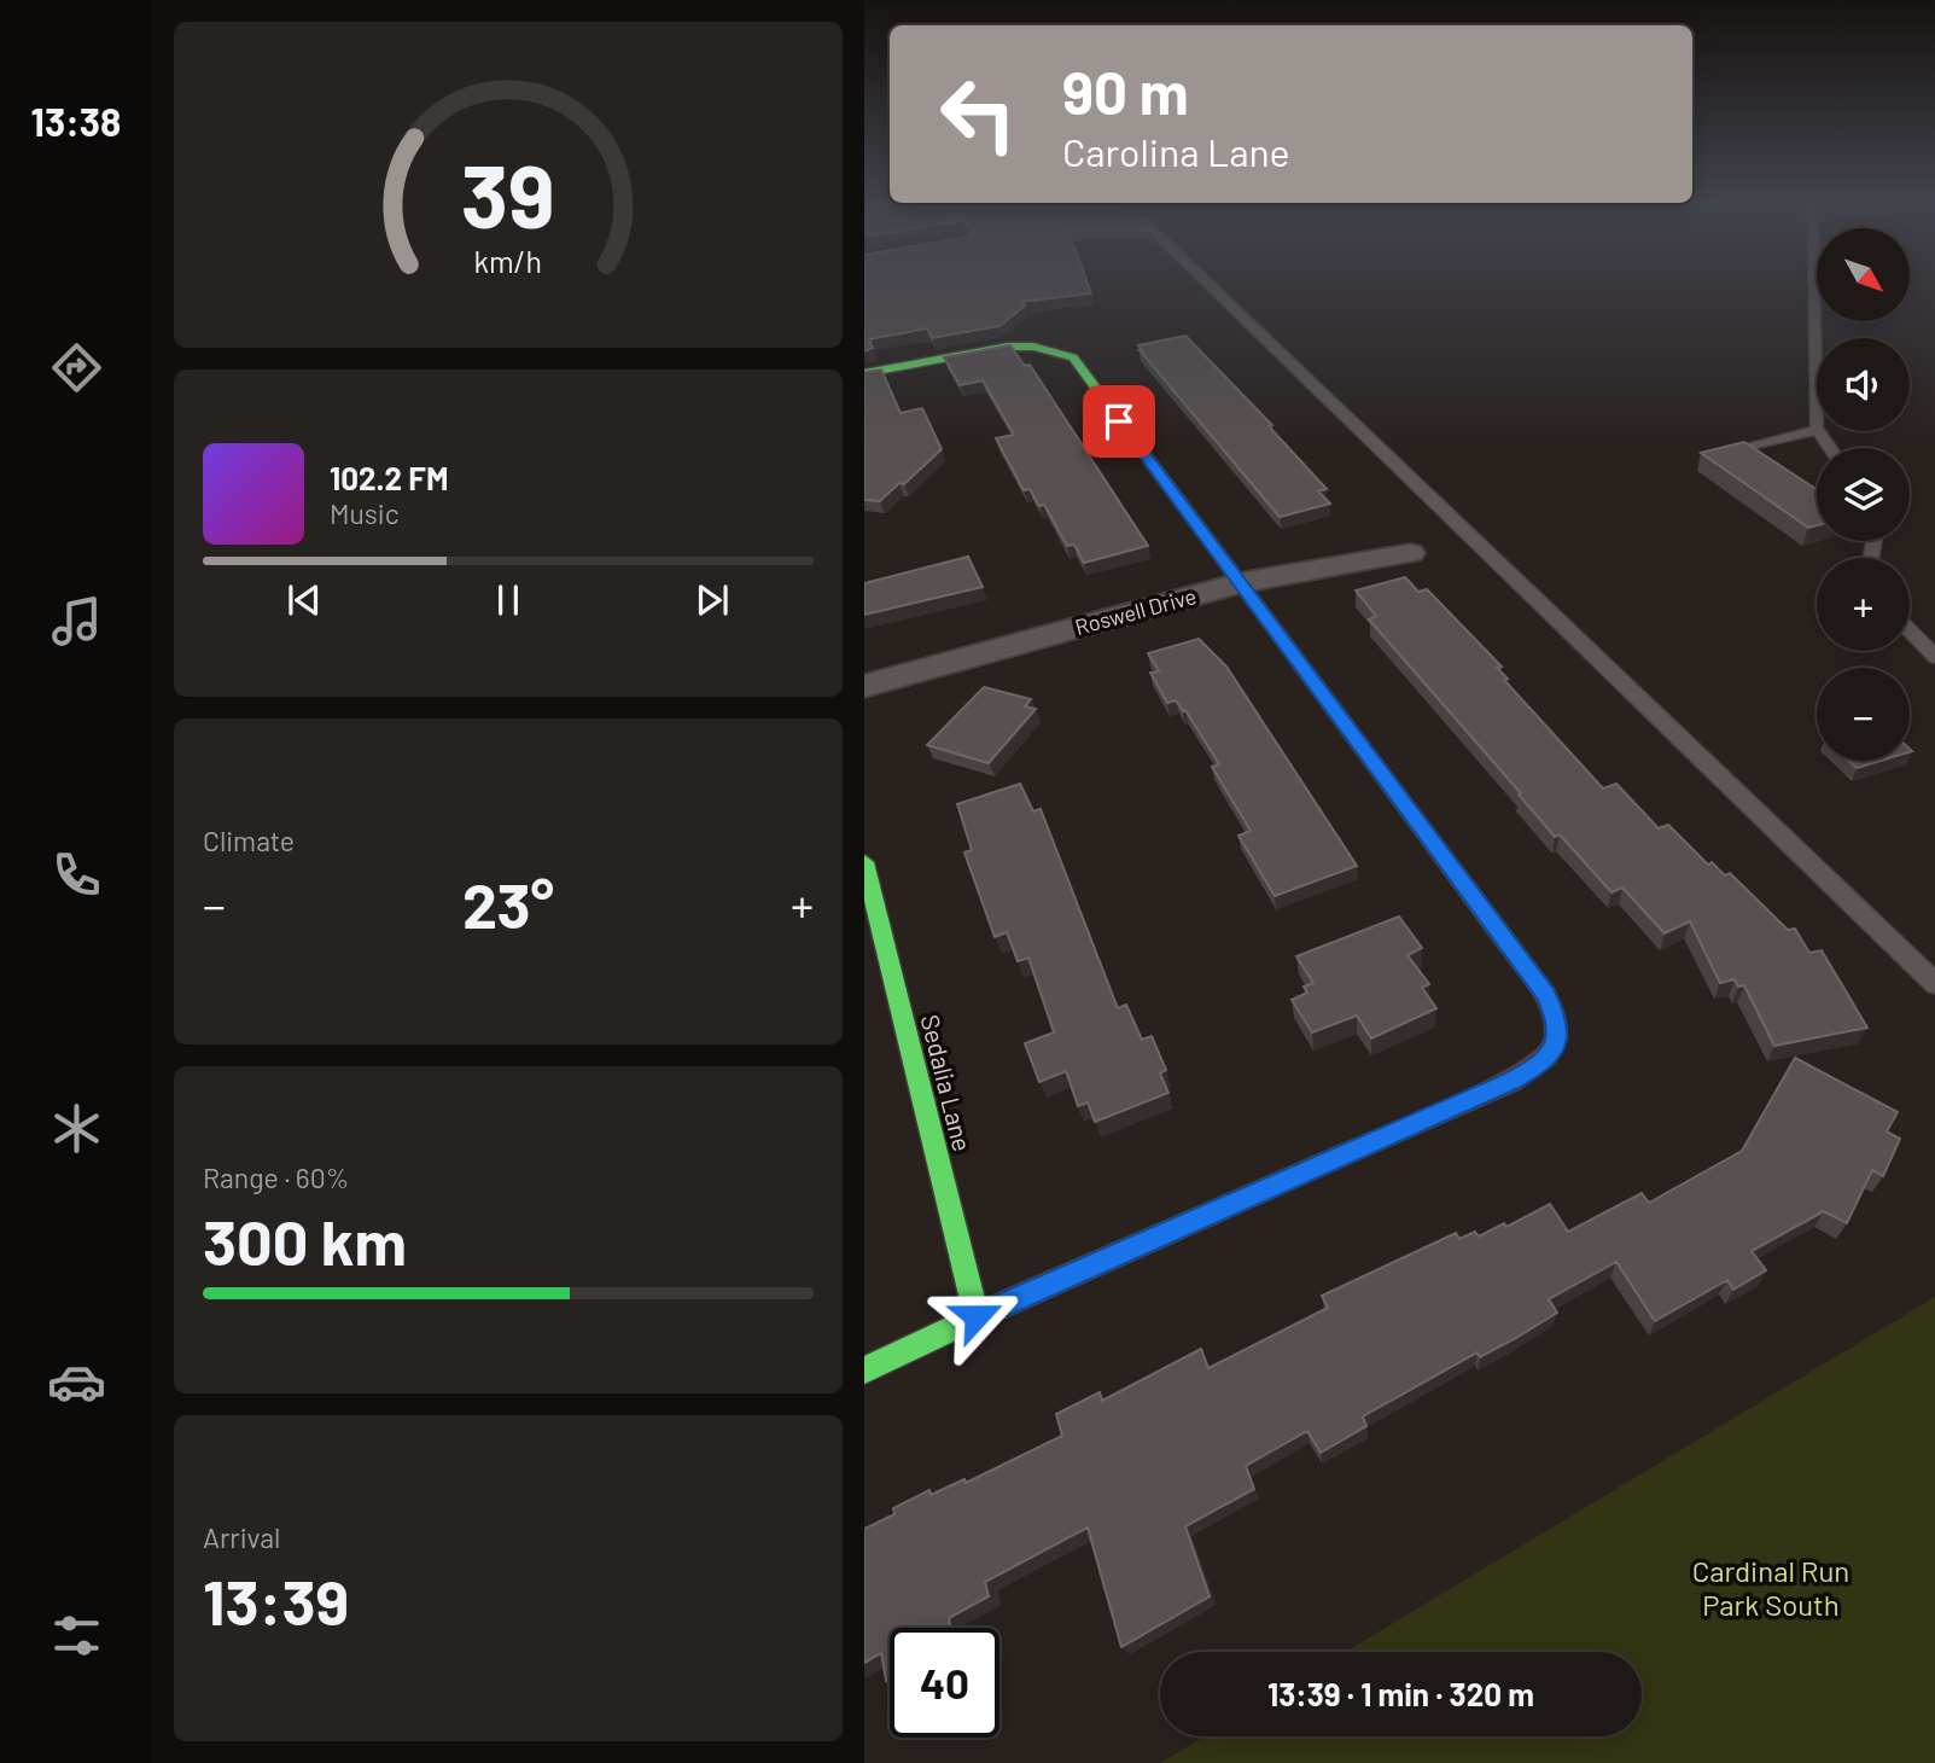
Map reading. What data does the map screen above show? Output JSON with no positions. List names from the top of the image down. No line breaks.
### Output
{"streets":{"street":["Roswell Drive","Sedalia Lane"]},"parks":["Cardinal Run Park South"],"north":"bottom right","page":{"tabs":"13:38","turn":["90 m","Carolina Lane"],"map_buttons":["+","−"],"song":["102.2 FM","Music"],"tile":["Climate",["Range · 60%","300 km"],["Arrival","13:39"]],"heat":["−","23°","+"],"limit":"40","trip":"13:39 · 1 min · 320 m","gauge":["39","km/h"]}}
